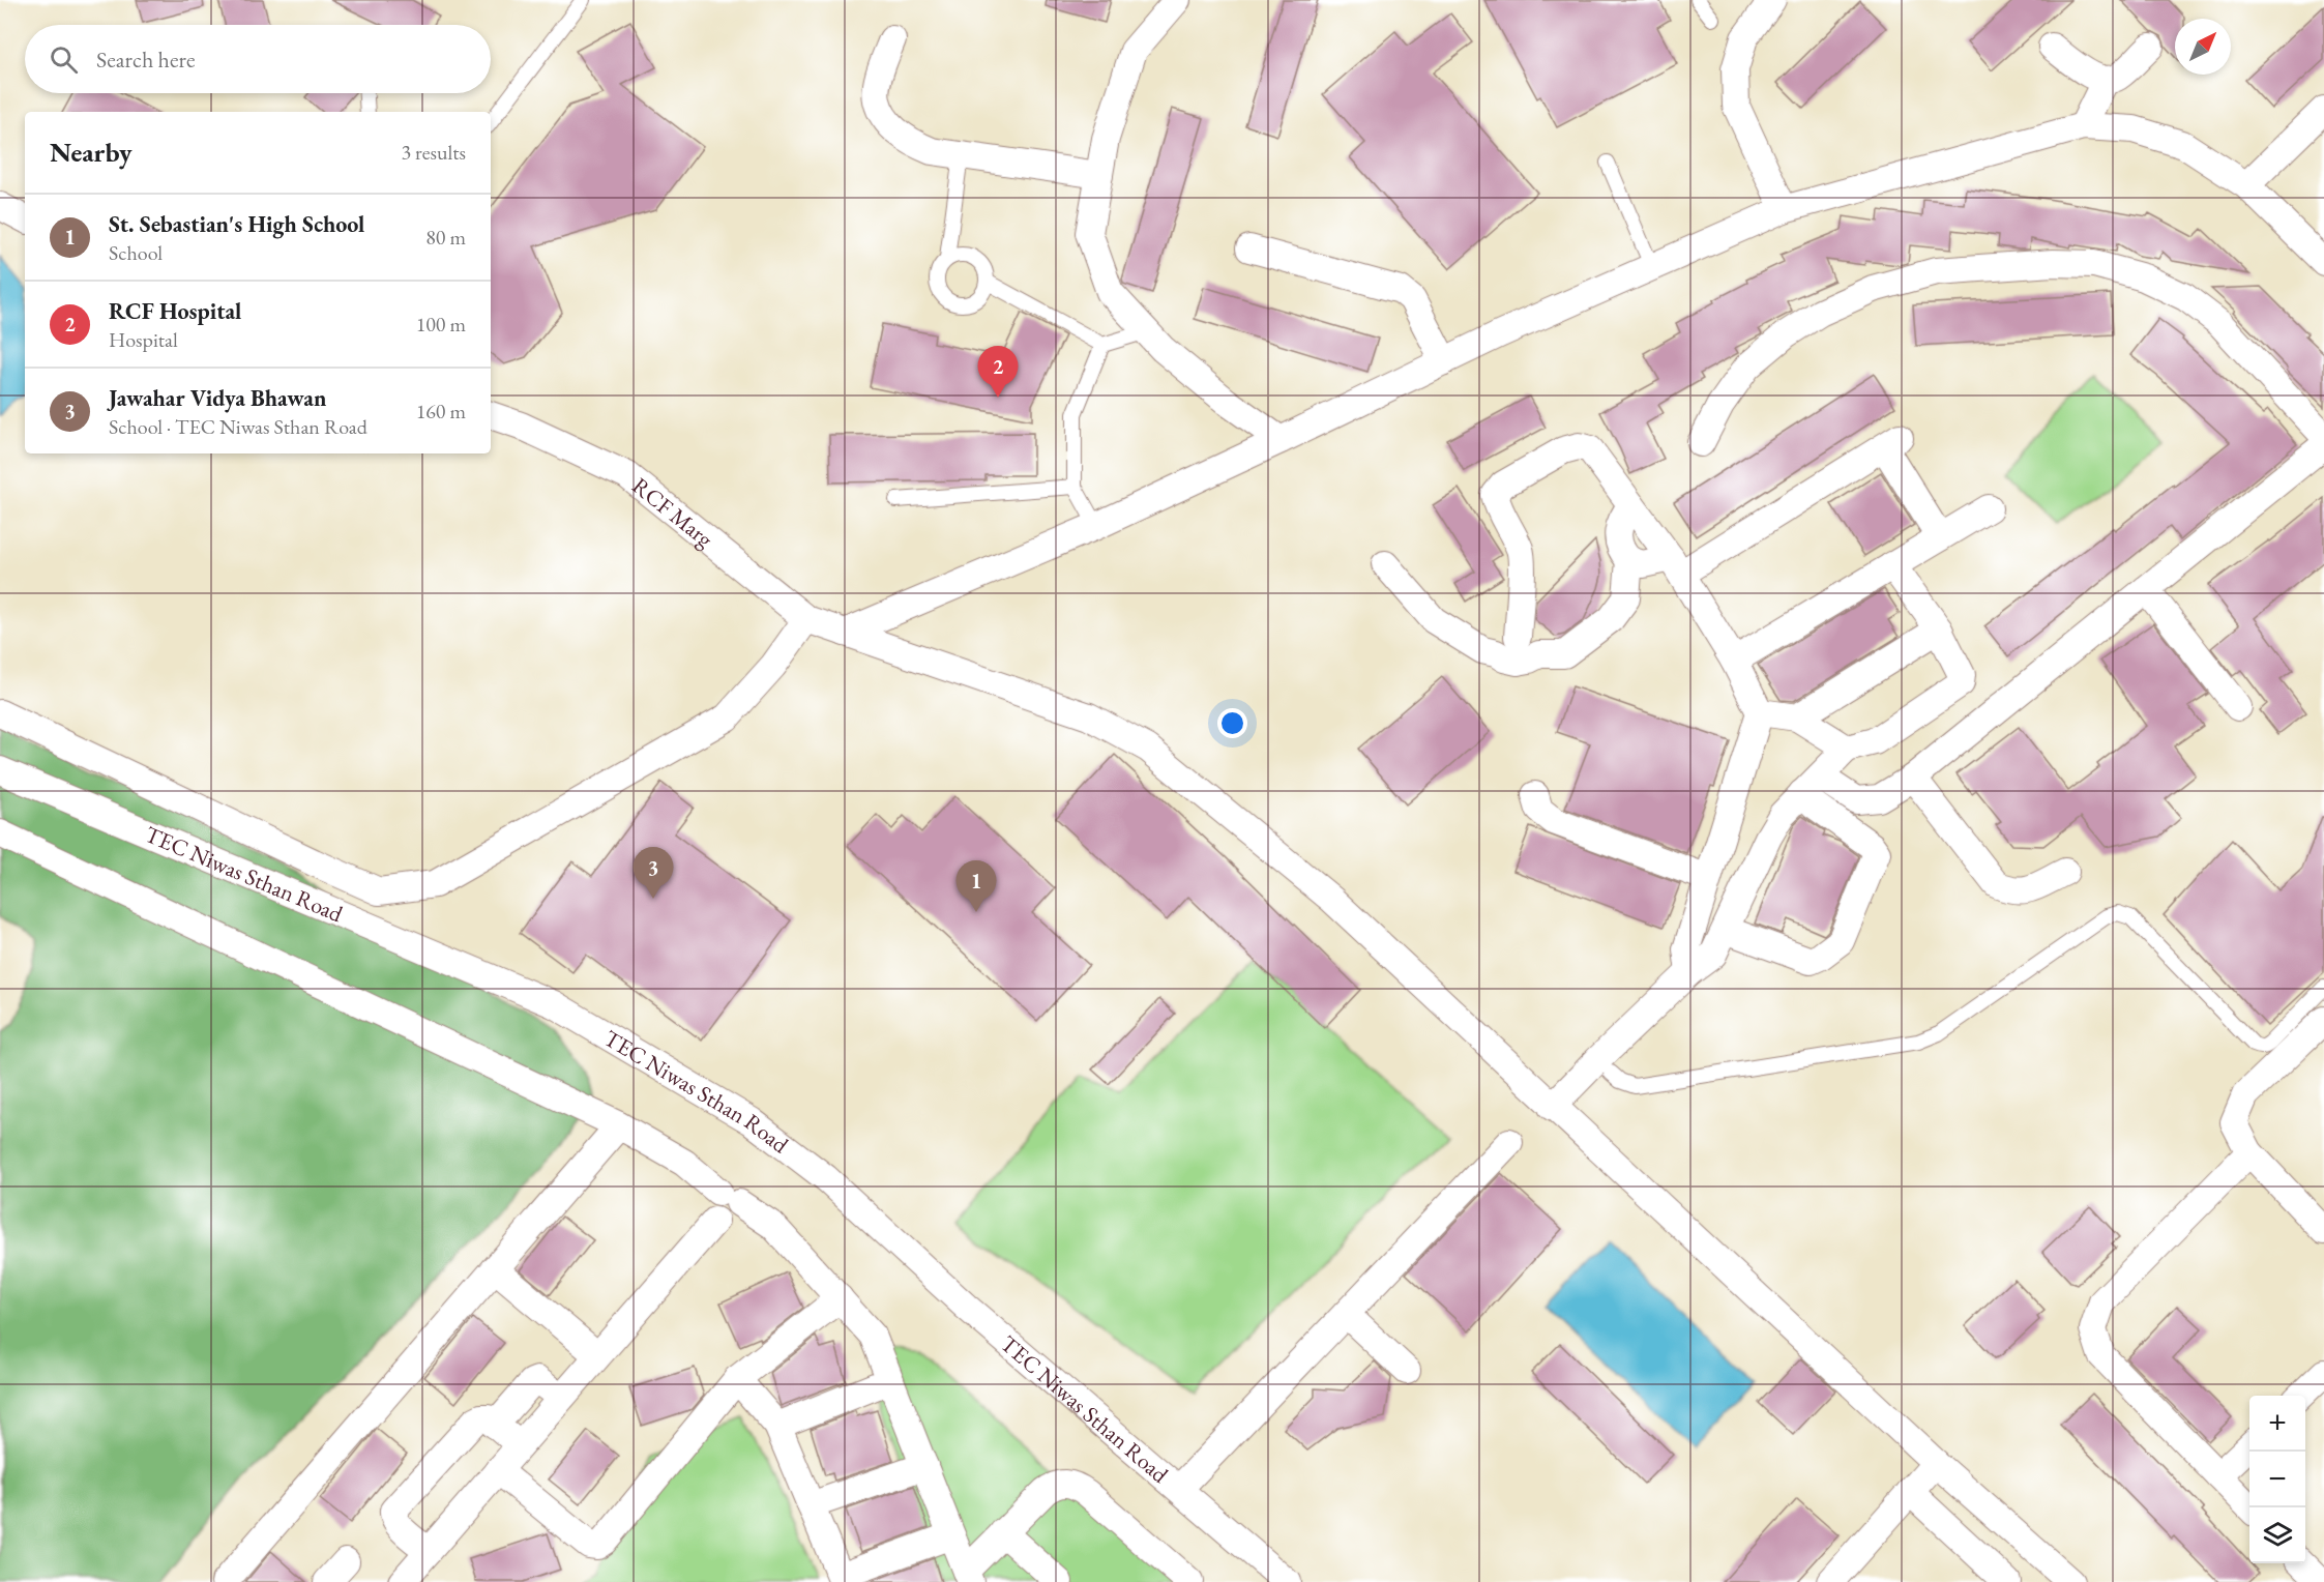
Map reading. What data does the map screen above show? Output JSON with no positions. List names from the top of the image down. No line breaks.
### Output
{"streets":{"street":["RCF Marg","TEC Niwas Sthan Road"]},"north":"top right","page":{"search":"Search here","heading":["Nearby","3 results"],"list":[{"mark":"1","name":"St. Sebastian's High School","note":"School","value":"80 m"},{"mark":"2","name":"RCF Hospital","note":"Hospital","value":"100 m"},{"mark":"3","name":"Jawahar Vidya Bhawan","note":"School · TEC Niwas Sthan Road","value":"160 m"}],"pins":["2","3","1"],"map_buttons":["+","−"]}}
